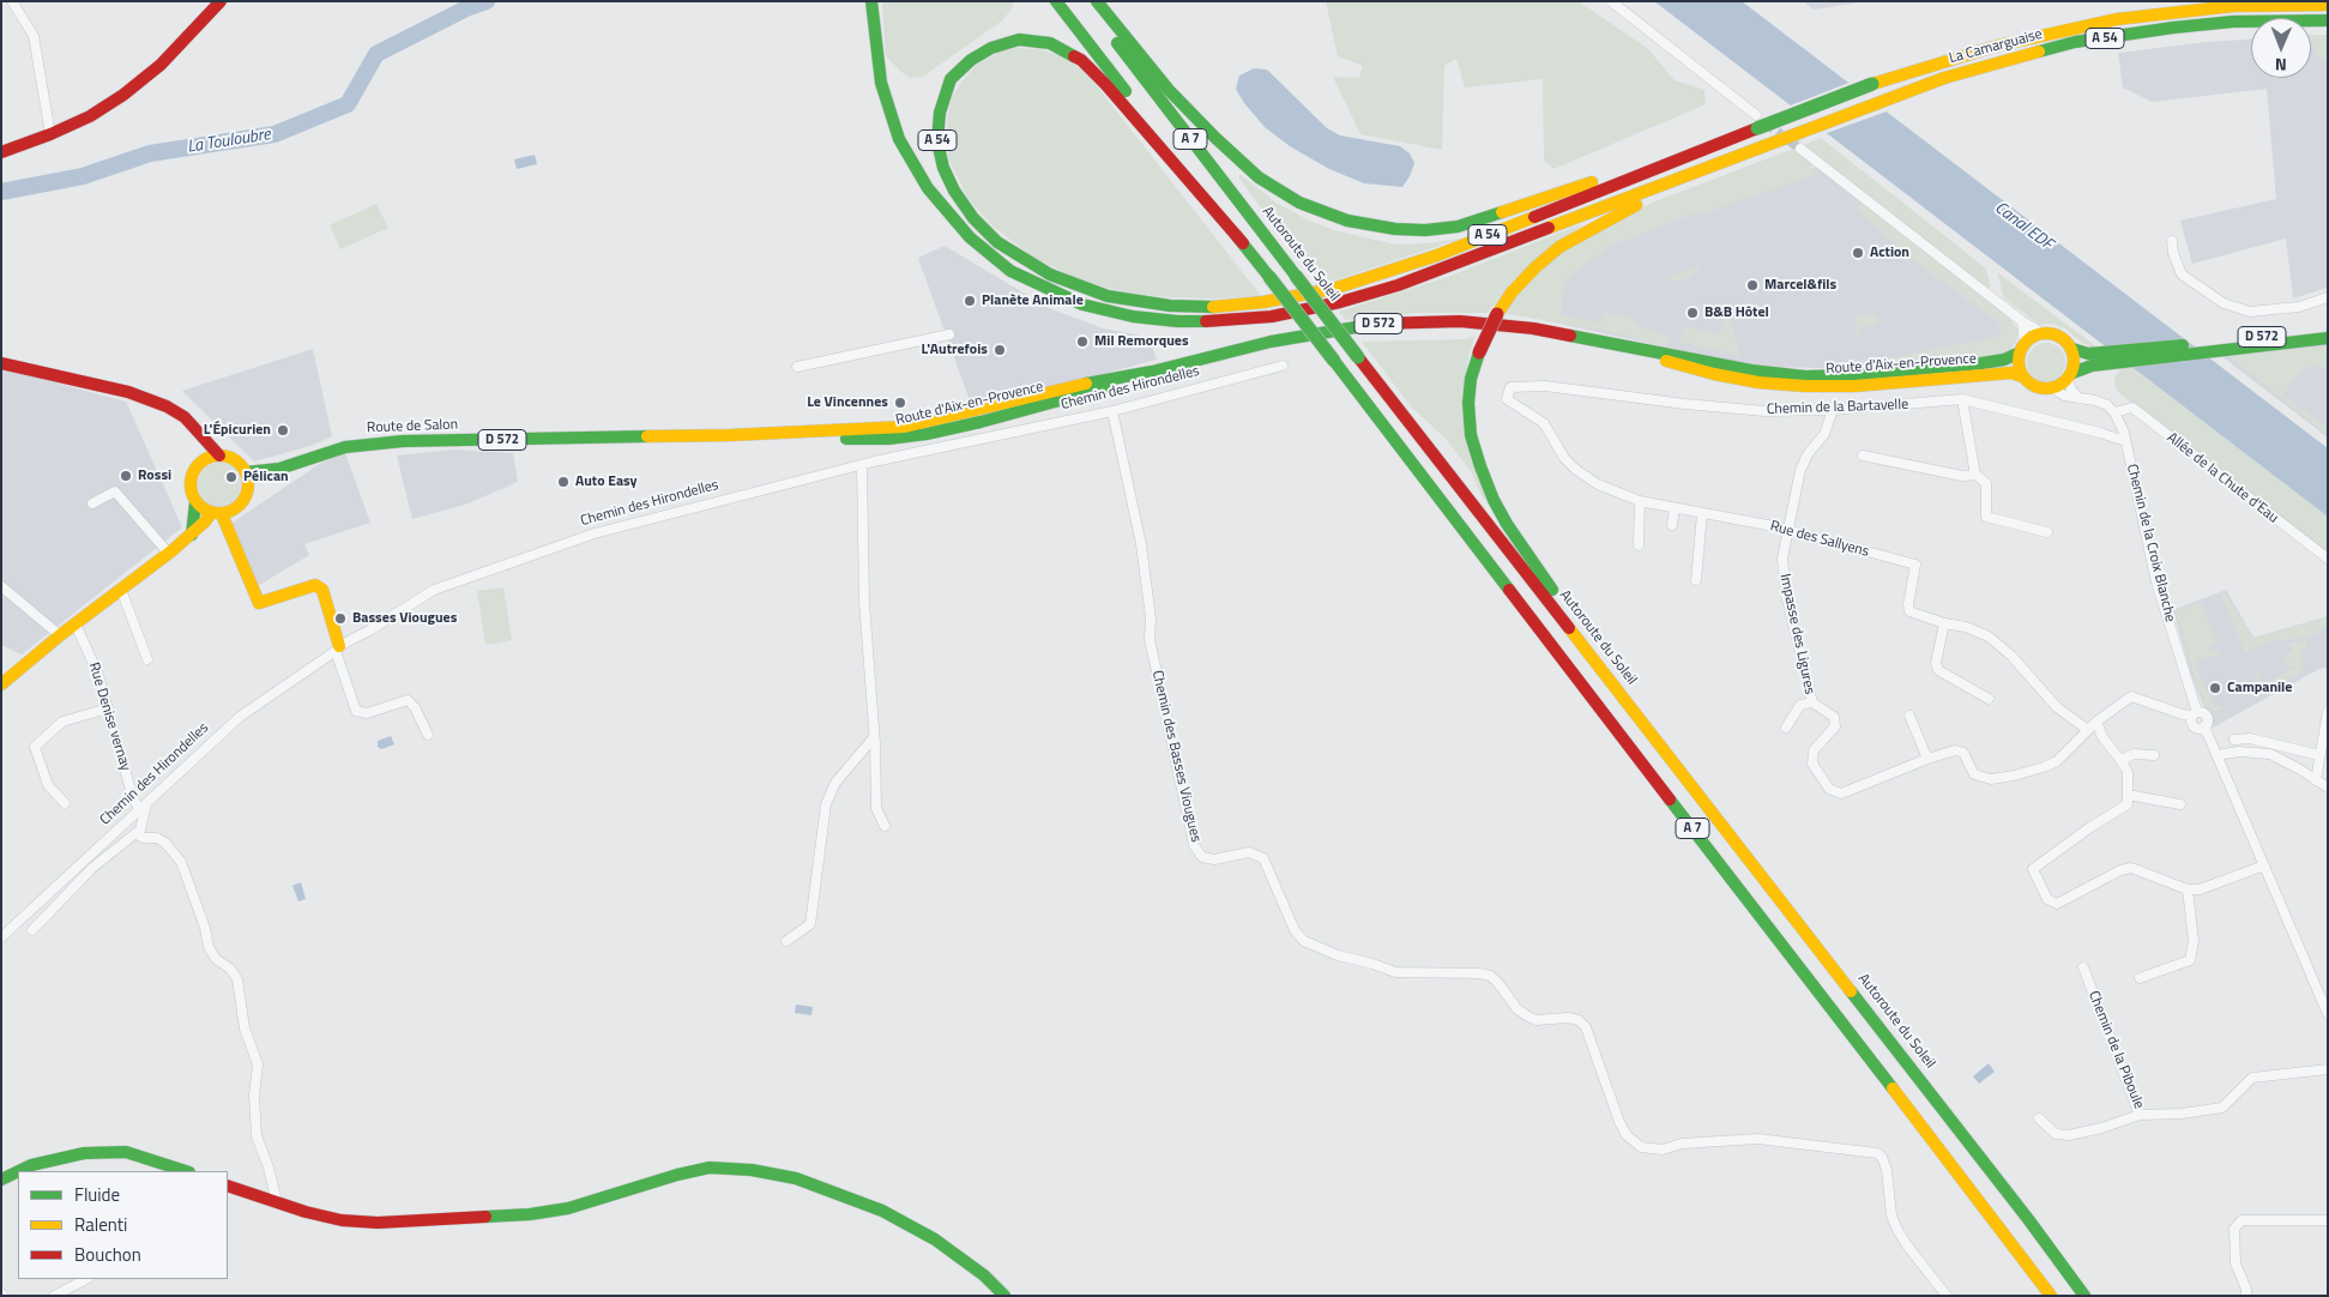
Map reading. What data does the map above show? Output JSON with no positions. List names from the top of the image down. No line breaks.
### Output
{"streets":{"main road":["A 54","La Camarguaise","A 7","Autoroute du Soleil","D 572","Route d'Aix-en-Provence","Route de Salon"],"street":["Chemin des Hirondelles","Chemin de la Bartavelle","Allée de la Chute d'Eau","Rue des Sallyens","Chemin de la Croix Blanche","Impasse des Ligures","Rue Denise vernay","Chemin des Basses Viougues","Chemin de la Piboule"]},"crossings":[["A 54","La Camarguaise"],["A 54","A 7"],["D 572","Route d'Aix-en-Provence"],["Route d'Aix-en-Provence","Route de Salon"],["Chemin des Hirondelles","Rue Denise vernay"],["Chemin des Hirondelles","Chemin des Basses Viougues"],["Chemin de la Bartavelle","Rue des Sallyens"],["Chemin de la Bartavelle","Chemin de la Croix Blanche"],["Chemin de la Bartavelle","Impasse des Ligures"],["Allée de la Chute d'Eau","Chemin de la Croix Blanche"],["Rue des Sallyens","Impasse des Ligures"]],"water":["La Touloubre","Canal EDF"],"places":["Action","Marcel&fils","Planète Animale","B&B Hôtel","Mil Remorques","L'Autrefois","Le Vincennes","L'Épicurien","Rossi","Pélican","Auto Easy","Basses Viougues","Campanile"],"legend":["Fluide","Ralenti","Bouchon"],"north":"bottom"}
